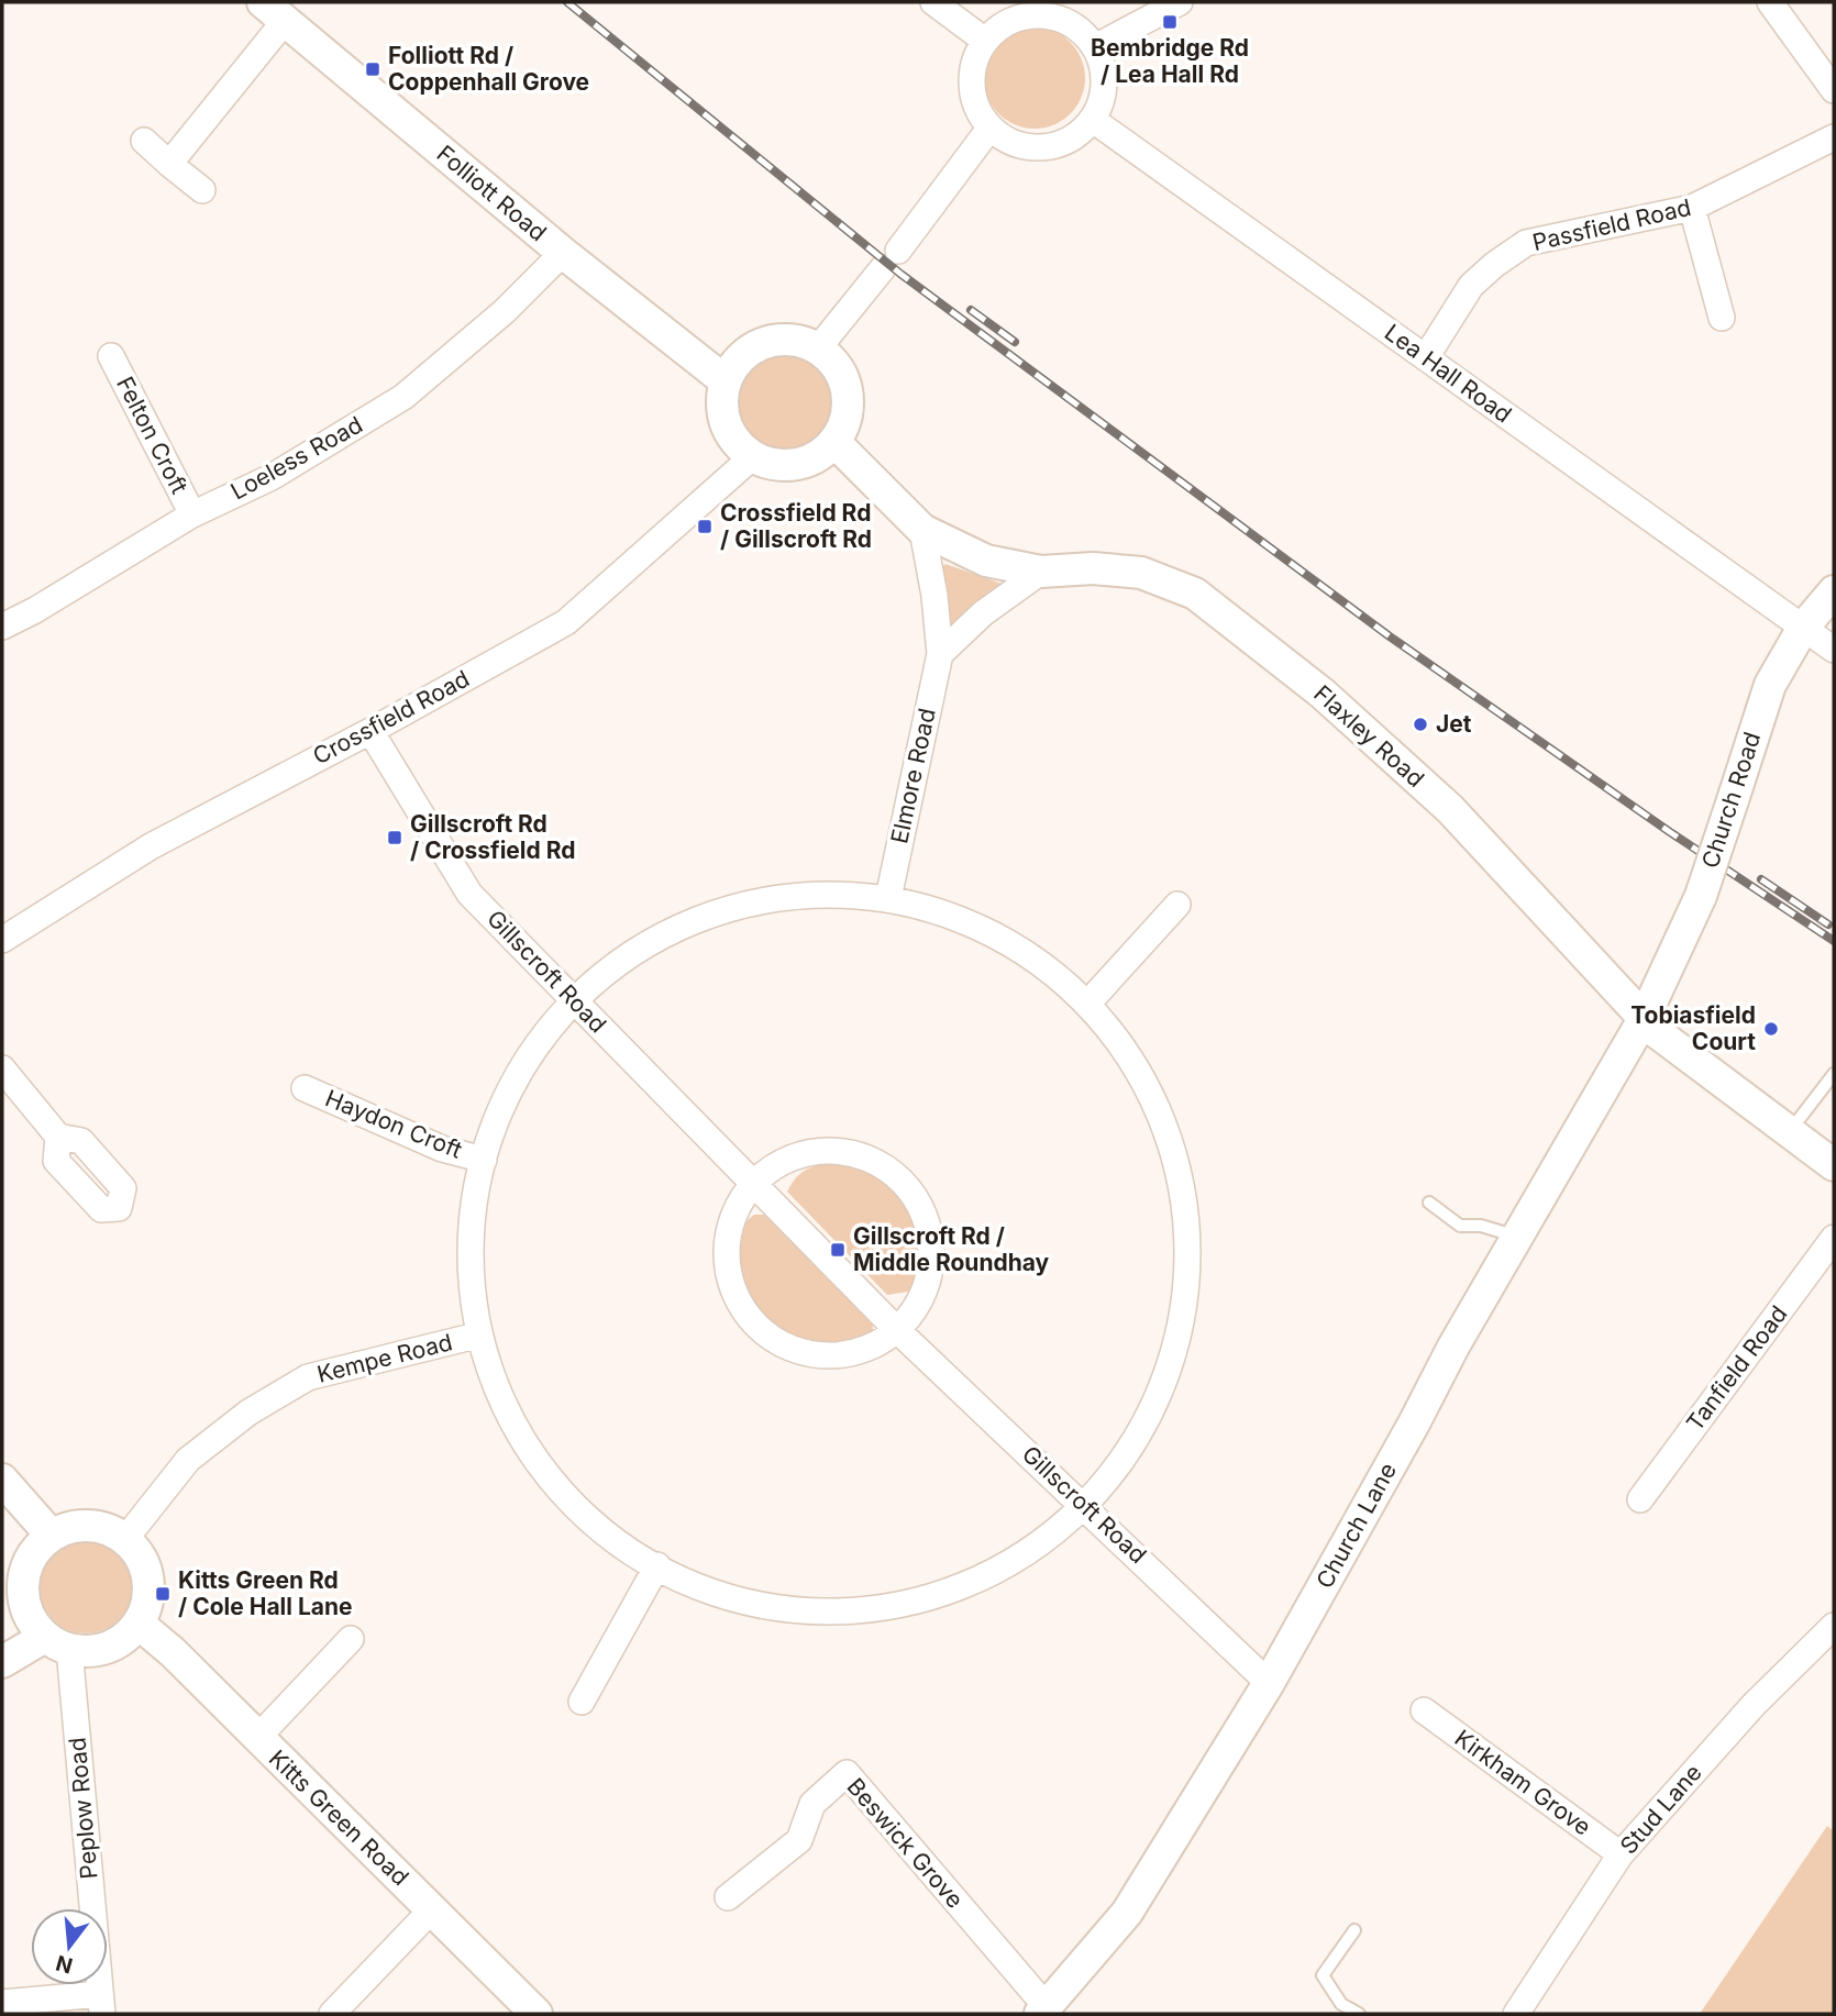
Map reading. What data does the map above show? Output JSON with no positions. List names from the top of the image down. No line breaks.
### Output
{"streets":{"street":["Folliott Road","Passfield Road","Lea Hall Road","Felton Croft","Loeless Road","Crossfield Road","Flaxley Road","Elmore Road","Church Road","Gillscroft Road","Haydon Croft","Kempe Road","Tanfield Road","Church Lane","Kirkham Grove","Peplow Road","Stud Lane","Kitts Green Road","Beswick Grove"]},"crossings":[["Folliott Road","Loeless Road"],["Folliott Road","Crossfield Road"],["Folliott Road","Flaxley Road"],["Passfield Road","Lea Hall Road"],["Lea Hall Road","Church Road"],["Felton Croft","Loeless Road"],["Crossfield Road","Flaxley Road"],["Crossfield Road","Gillscroft Road"],["Flaxley Road","Elmore Road"],["Flaxley Road","Church Road"],["Flaxley Road","Church Lane"],["Church Road","Church Lane"],["Gillscroft Road","Church Lane"],["Kempe Road","Peplow Road"],["Kempe Road","Kitts Green Road"],["Church Lane","Beswick Grove"],["Kirkham Grove","Stud Lane"],["Peplow Road","Kitts Green Road"]],"places":{"transit":["Bembridge Rd / Lea Hall Rd","Folliott Rd / Coppenhall Grove","Crossfield Rd / Gillscroft Rd","Gillscroft Rd / Crossfield Rd","Gillscroft Rd / Middle Roundhay","Kitts Green Rd / Cole Hall Lane"],"other":["Jet","Tobiasfield Court"]},"north":"bottom"}
